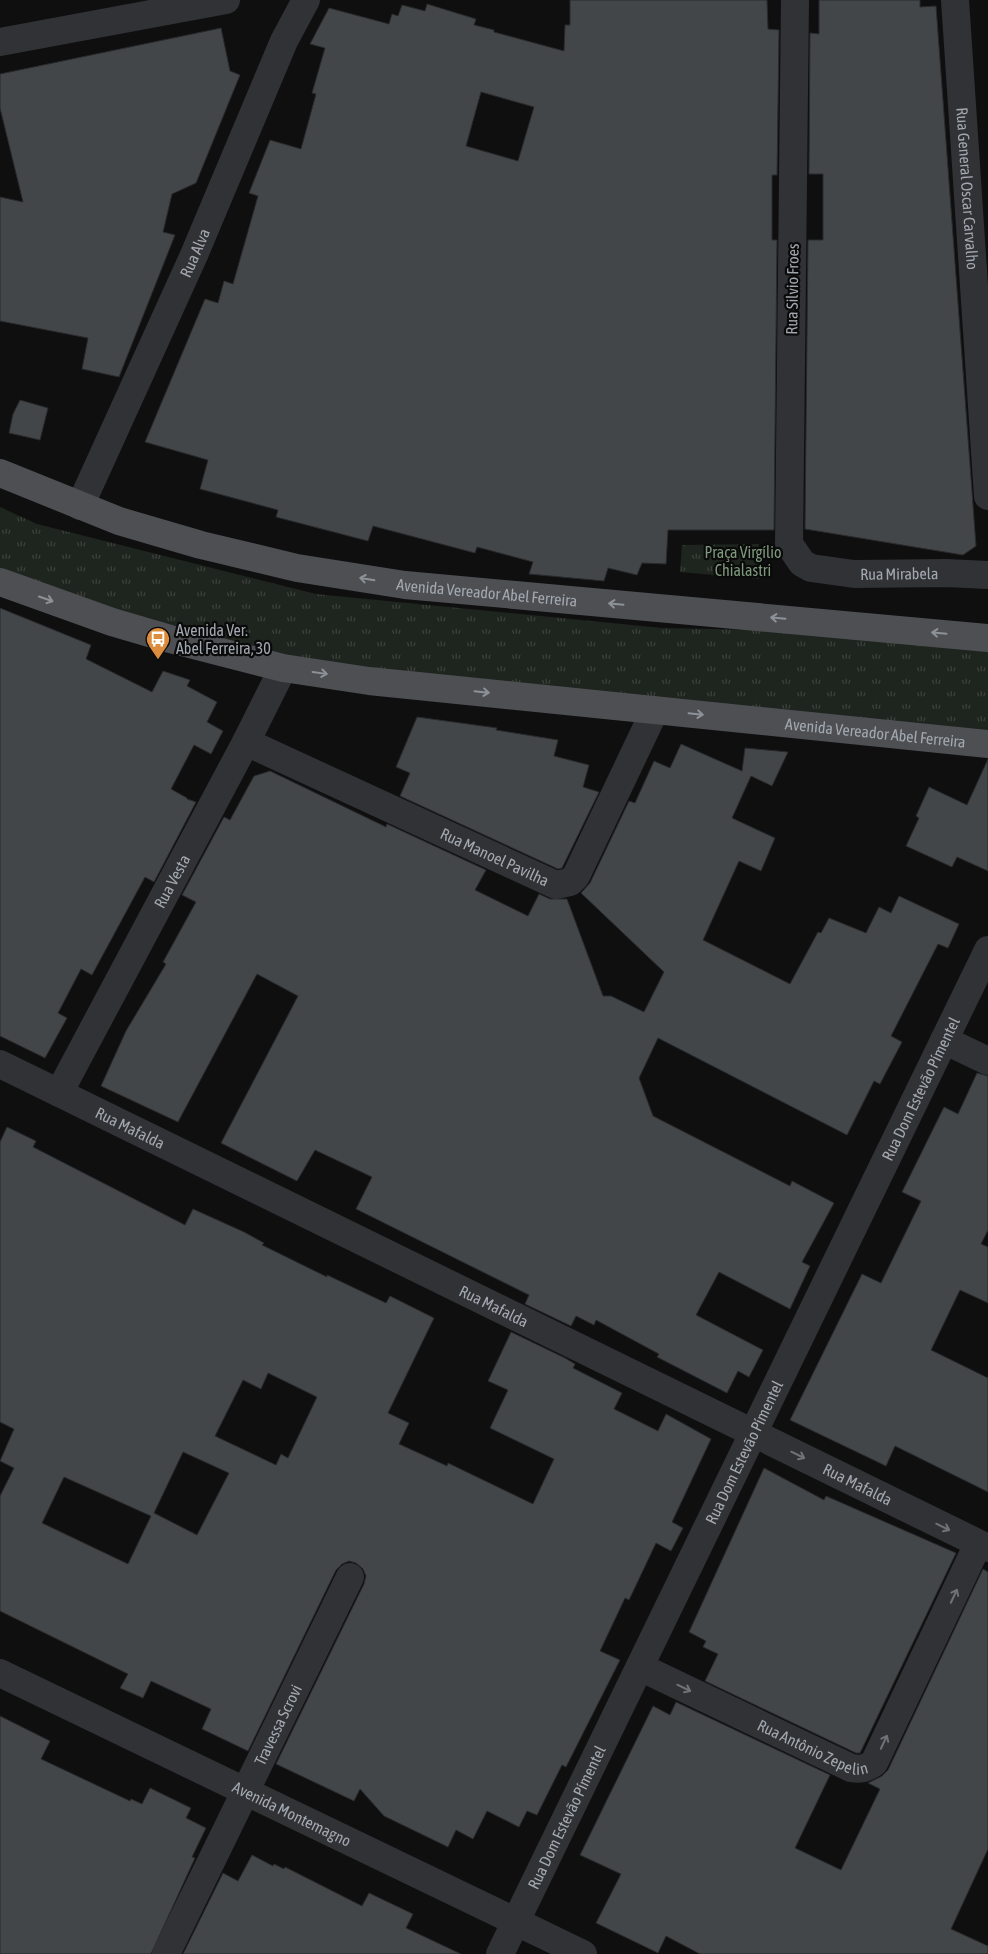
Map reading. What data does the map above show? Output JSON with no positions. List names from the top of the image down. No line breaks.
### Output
{"streets":{"main road":["Avenida Vereador Abel Ferreira"],"street":["Rua General Oscar Carvalho","Rua Alva","Rua Silvio Froes","Rua Mirabela","Rua Manoel Pavilha","Rua Vesta","Rua Dom Estevão Pímentel","Rua Mafalda","Travessa Scrovi","Rua Antônio Zepelin","Avenida Montemagno"]},"crossings":[["Rua Alva","Avenida Vereador Abel Ferreira"],["Rua Silvio Froes","Rua Mirabela"],["Avenida Vereador Abel Ferreira","Rua Manoel Pavilha"],["Avenida Vereador Abel Ferreira","Rua Vesta"],["Rua Manoel Pavilha","Rua Vesta"],["Rua Vesta","Rua Mafalda"],["Rua Dom Estevão Pímentel","Rua Mafalda"],["Rua Dom Estevão Pímentel","Rua Antônio Zepelin"],["Rua Dom Estevão Pímentel","Avenida Montemagno"],["Rua Mafalda","Rua Antônio Zepelin"],["Travessa Scrovi","Avenida Montemagno"]],"parks":["Praça Virgílio Chialastri"],"places":{"bus stop":["Avenida Ver. Abel Ferreira, 30"]}}
